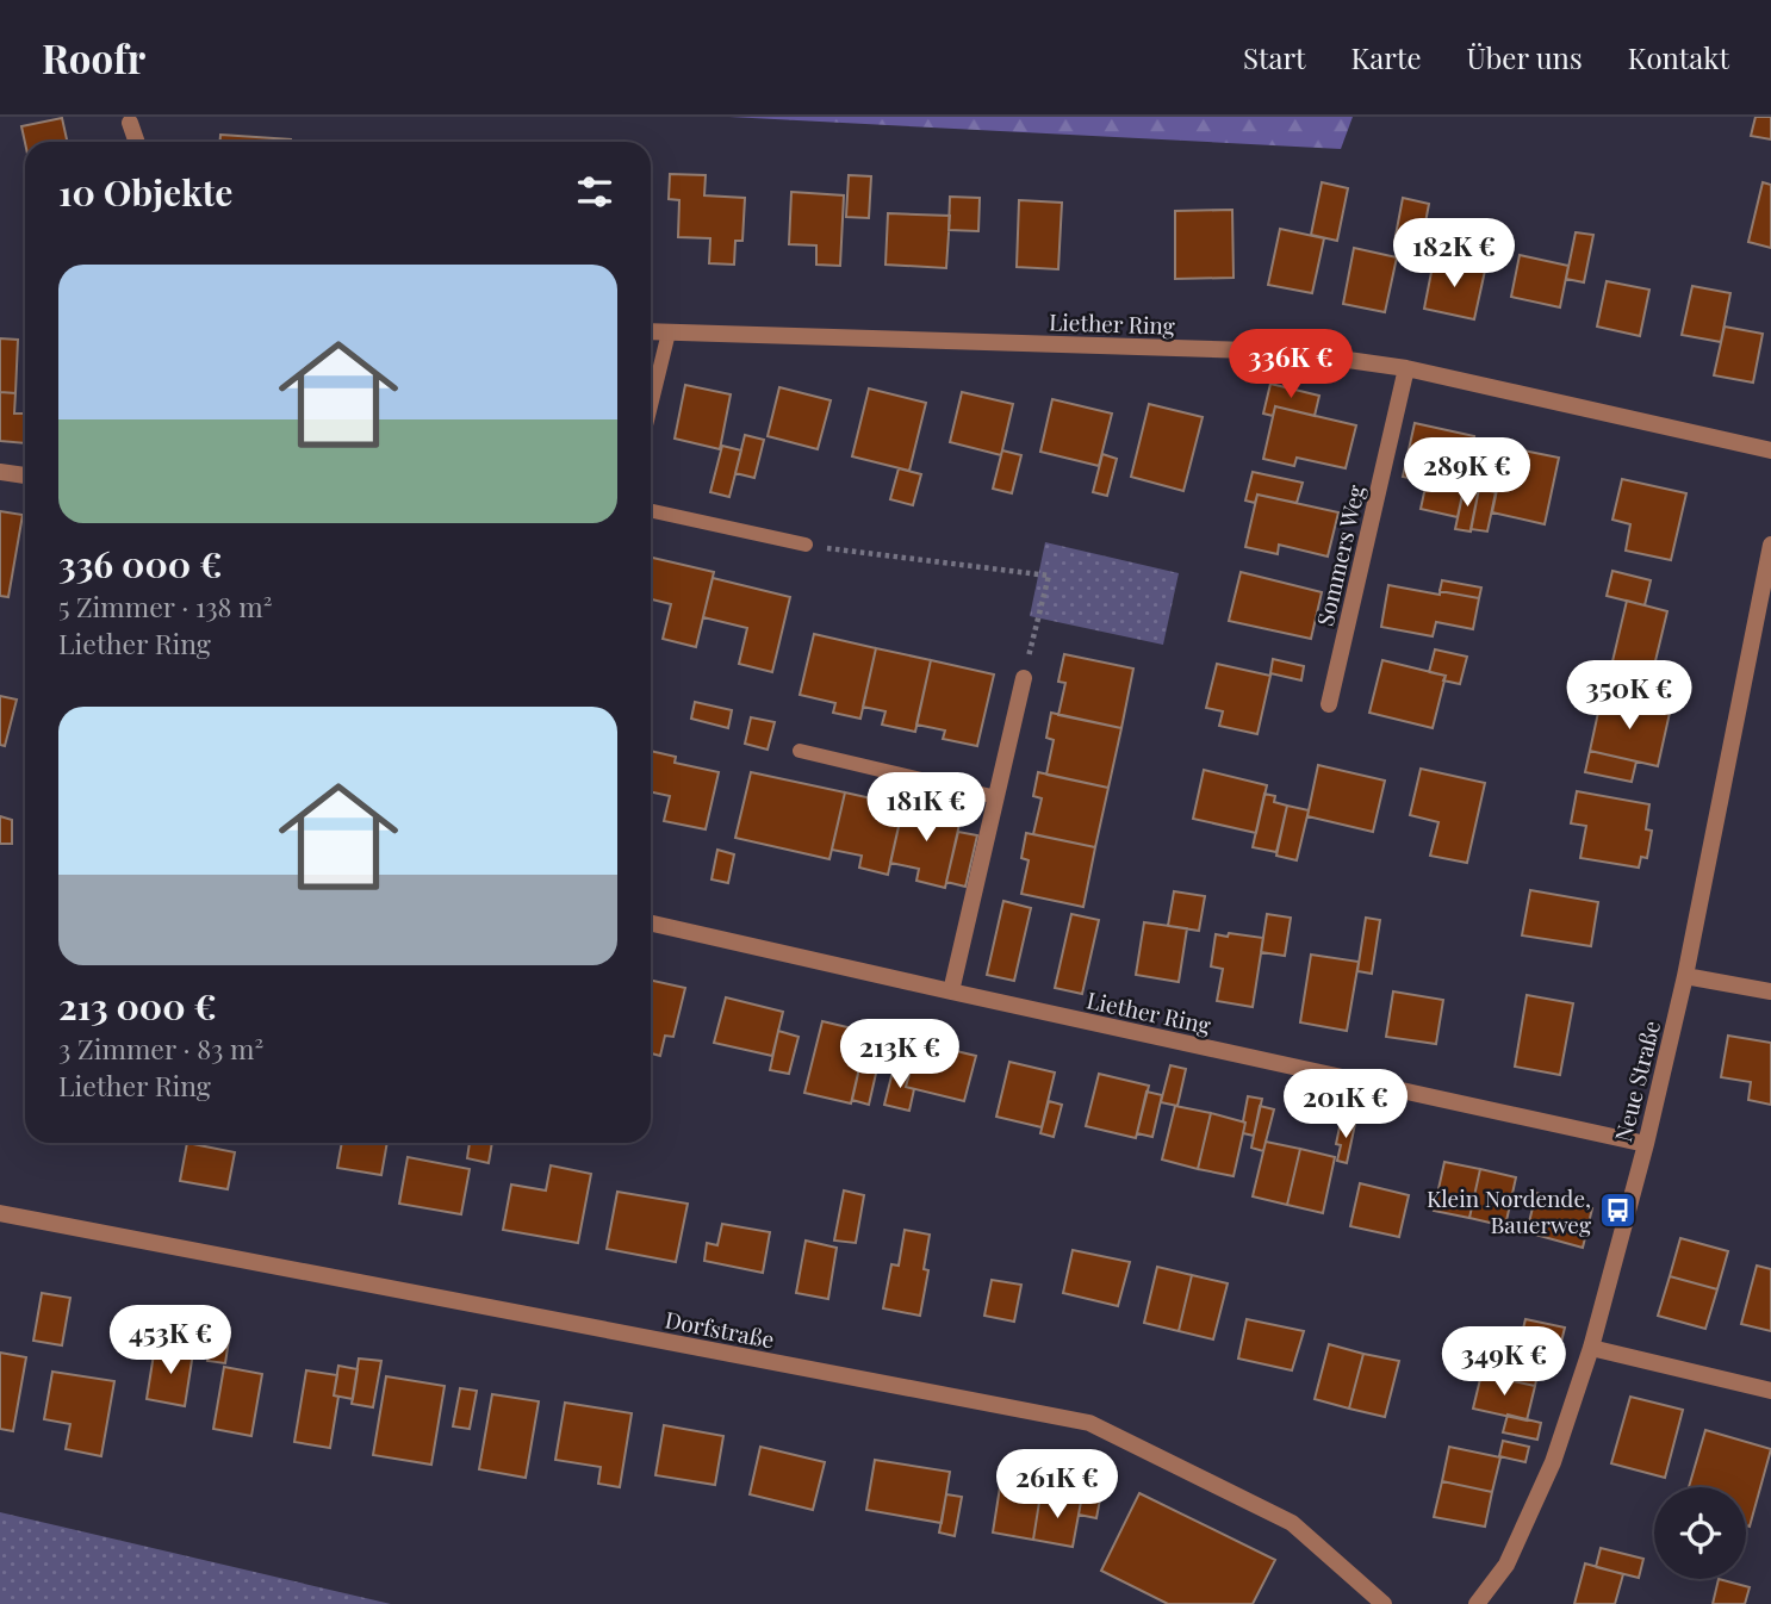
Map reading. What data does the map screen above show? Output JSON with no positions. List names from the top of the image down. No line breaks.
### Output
{"streets":{"street":["Liether Ring","Sommers Weg","Neue Straße","Dorfstraße"]},"crossings":[["Liether Ring","Sommers Weg"],["Liether Ring","Neue Straße"]],"places":{"bus stop":["Klein Nordende, Bauerweg"]},"page":{"header":"Roofr","nav":["Start","Karte","Über uns","Kontakt"],"heading":"10 Objekte","price":["182K €","336K €","289K €","350K €","181K €","213K €","201K €","453K €","349K €","261K €"],"list":[{"name":"336 000 €","note":"5 Zimmer · 138 m² · Liether Ring"},{"name":"213 000 €","note":"3 Zimmer · 83 m² · Liether Ring"}]}}
